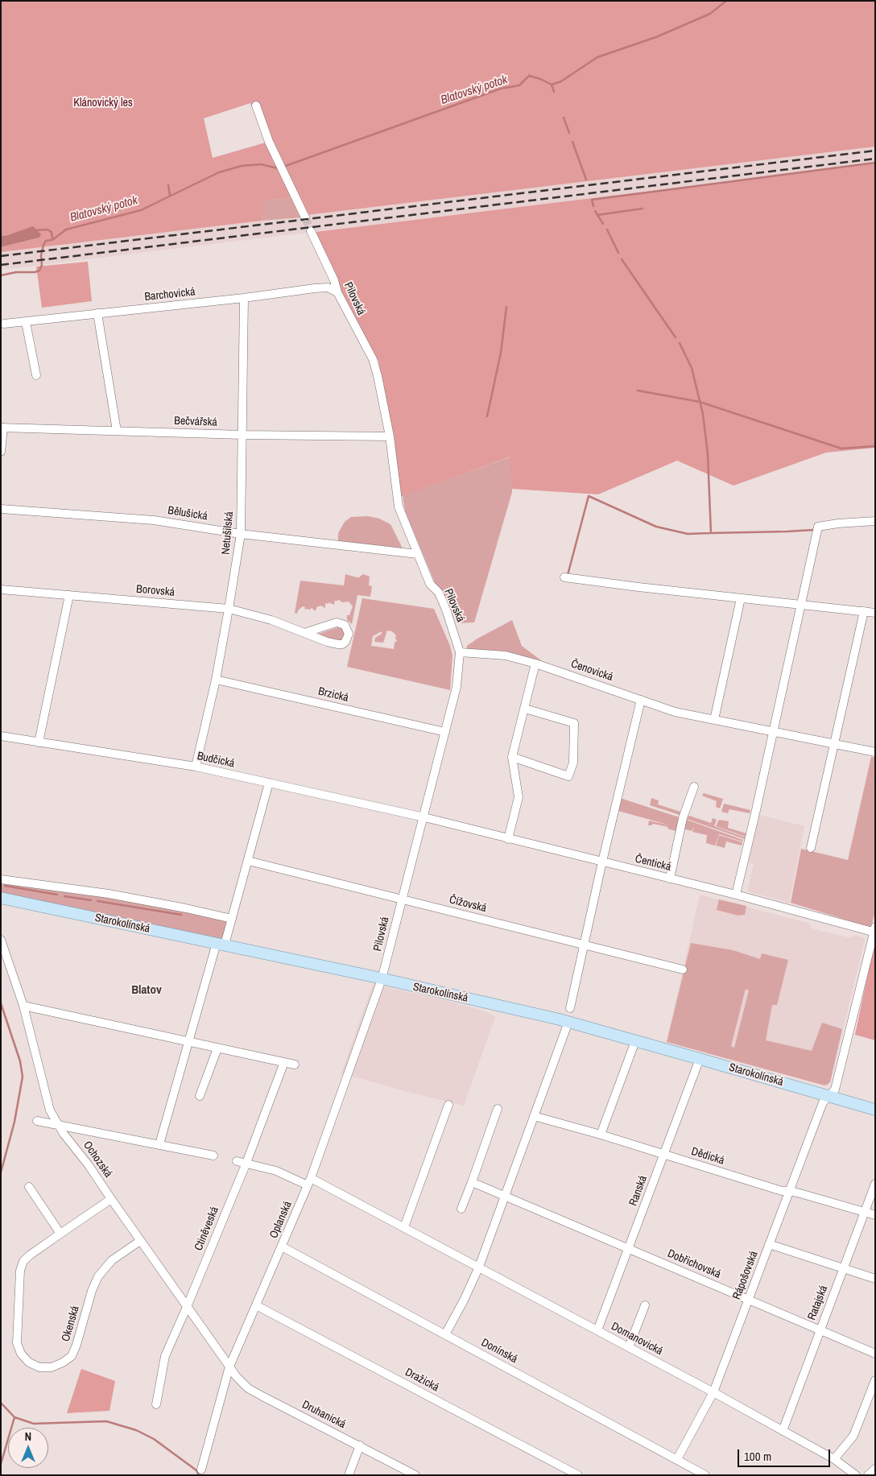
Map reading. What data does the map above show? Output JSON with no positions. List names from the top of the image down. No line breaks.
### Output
{"streets":{"main road":["Starokolínská"],"street":["Barchovická","Pilovská","Bečvářská","Bělušická","Netušilská","Borovská","Čenovická","Brzická","Budčická","Čentická","Čížovská","Dědická","Ochozská","Ranská","Oplanská","Ctiněveská","Dobřichovská","Rápošovská","Ratajská","Okenská","Domanovická","Donínská","Dražická","Druhanická"]},"crossings":[["Barchovická","Pilovská"],["Barchovická","Netušilská"],["Pilovská","Bečvářská"],["Pilovská","Bělušická"],["Pilovská","Čenovická"],["Pilovská","Brzická"],["Pilovská","Budčická"],["Pilovská","Čentická"],["Pilovská","Čížovská"],["Pilovská","Starokolínská"],["Pilovská","Oplanská"],["Bečvářská","Netušilská"],["Bělušická","Netušilská"],["Netušilská","Borovská"],["Netušilská","Brzická"],["Netušilská","Budčická"],["Budčická","Čentická"],["Čentická","Rápošovská"],["Starokolínská","Ranská"],["Starokolínská","Oplanská"],["Starokolínská","Rápošovská"],["Dědická","Ranská"],["Dědická","Rápošovská"],["Dědická","Ratajská"],["Ochozská","Oplanská"],["Ochozská","Ctiněveská"],["Ochozská","Okenská"],["Ochozská","Druhanická"],["Ranská","Dobřichovská"],["Ranská","Domanovická"],["Oplanská","Domanovická"],["Oplanská","Donínská"],["Oplanská","Dražická"],["Oplanská","Druhanická"],["Ctiněveská","Domanovická"],["Dobřichovská","Rápošovská"],["Dobřichovská","Ratajská"],["Rápošovská","Domanovická"],["Rápošovská","Donínská"],["Ratajská","Domanovická"]],"districts":["Blatov"],"water":["Blatovský potok"],"parks":["Klánovický les"],"scale_bar":"100 m","north":"top"}
